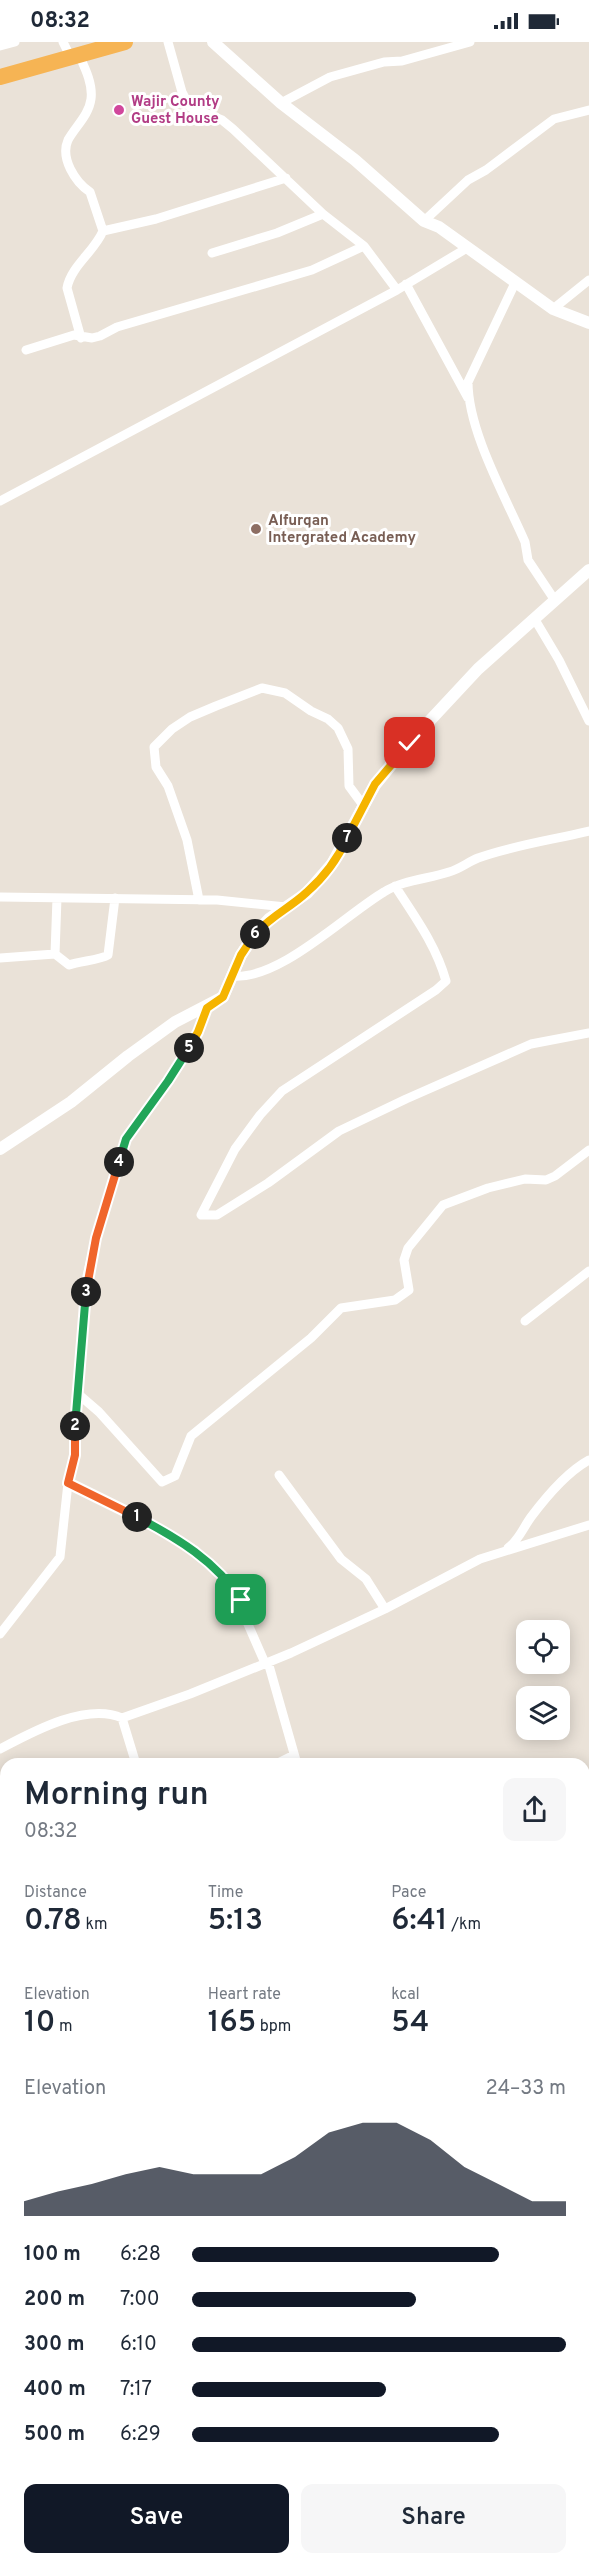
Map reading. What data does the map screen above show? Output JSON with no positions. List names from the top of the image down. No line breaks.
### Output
{"places":["Wajir County Guest House","Alfurqan Intergrated Academy"],"page":{"status":"08:32","pins":["7","6","5","4","3","2","1"],"heading":["Morning run","08:32"],"stats":[["Distance","0.78 km"],["Time","5:13"],["Pace","6:41 /km"],["Elevation","10 m"],["Heart rate","165 bpm"],["kcal","54"]],"chart":["Elevation","24–33 m"],"list":[{"name":"100 m","note":"6:28"},{"name":"200 m","note":"7:00"},{"name":"300 m","note":"6:10"},{"name":"400 m","note":"7:17"},{"name":"500 m","note":"6:29"}],"buttons":["Save","Share"]}}
